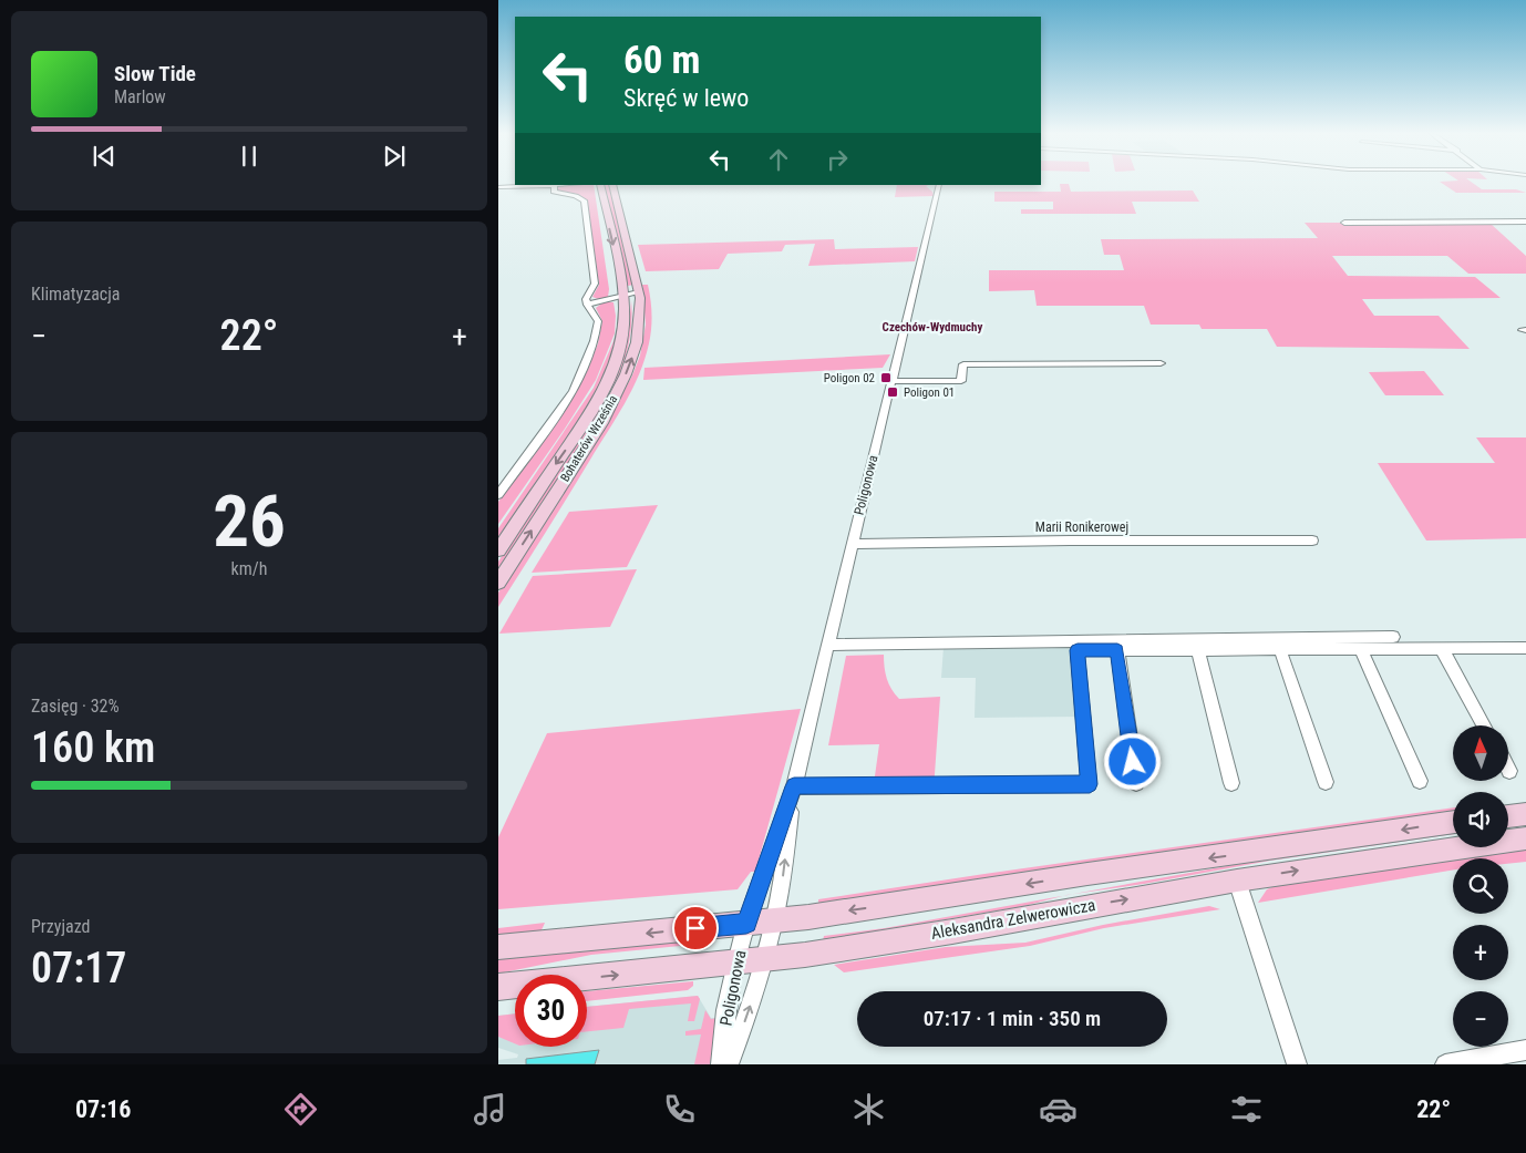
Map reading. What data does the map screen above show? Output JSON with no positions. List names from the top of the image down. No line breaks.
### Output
{"streets":{"main road":["Bohaterów Września","Aleksandra Zelwerowicza"],"street":["Poligonowa","Marii Ronikerowej"]},"crossings":[["Poligonowa","Marii Ronikerowej"],["Poligonowa","Aleksandra Zelwerowicza"]],"districts":["Czechów-Wydmuchy"],"places":{"transit":["Poligon 02","Poligon 01"]},"north":"top","page":{"turn":["60 m","Skręć w lewo"],"song":["Slow Tide","Marlow"],"tile":["Klimatyzacja",["26","km/h"],["Zasięg · 32%","160 km"],["Przyjazd","07:17"]],"heat":["−","22°","+"],"map_buttons":["+","−"],"limit":"30","trip":"07:17 · 1 min · 350 m","tabs":["07:16","22°"]}}
